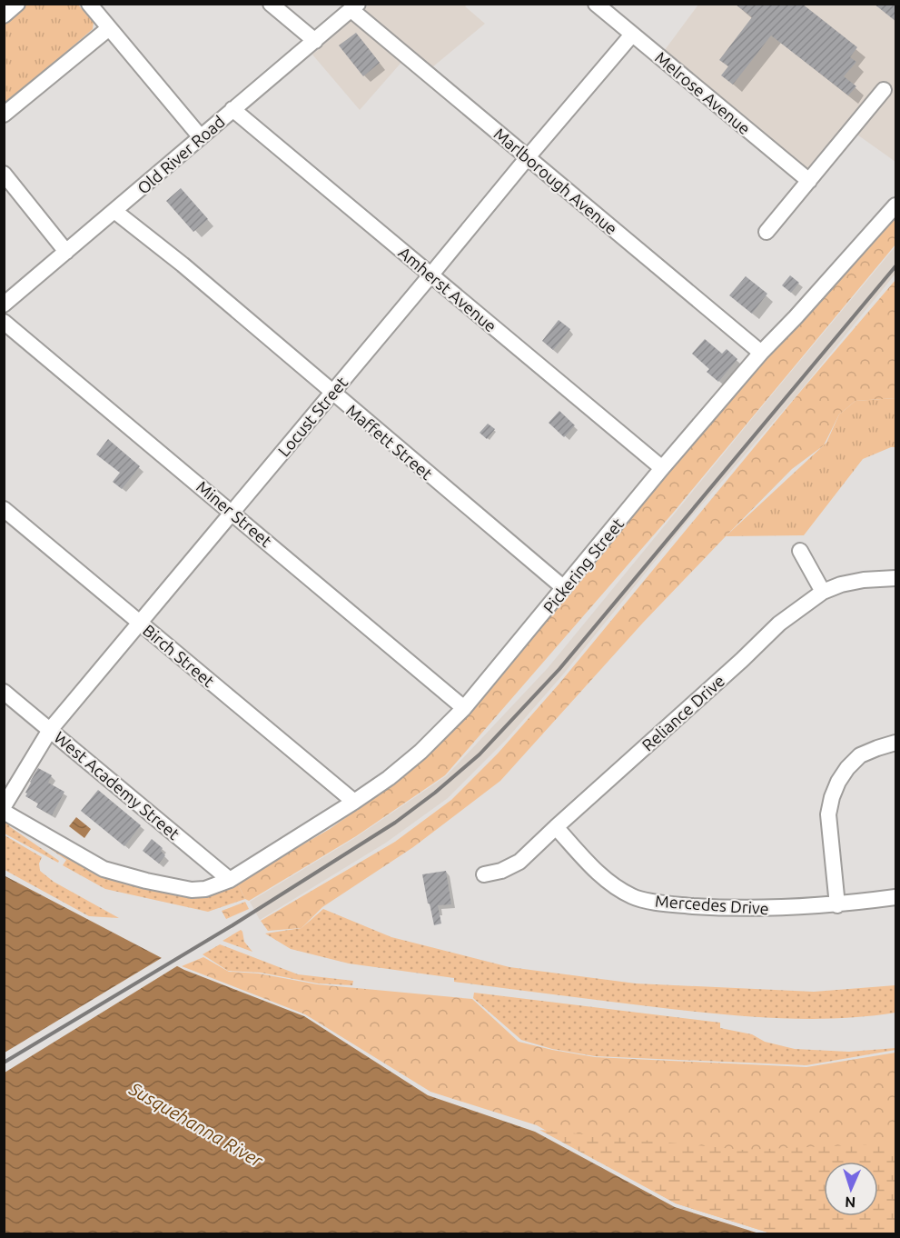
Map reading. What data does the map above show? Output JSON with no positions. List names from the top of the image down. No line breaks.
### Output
{"streets":{"street":["Melrose Avenue","Old River Road","Marlborough Avenue","Amherst Avenue","Locust Street","Maffett Street","Miner Street","Pickering Street","Birch Street","Reliance Drive","West Academy Street","Mercedes Drive"]},"crossings":[["Melrose Avenue","Locust Street"],["Old River Road","Marlborough Avenue"],["Old River Road","Amherst Avenue"],["Old River Road","Maffett Street"],["Marlborough Avenue","Locust Street"],["Marlborough Avenue","Pickering Street"],["Amherst Avenue","Locust Street"],["Amherst Avenue","Pickering Street"],["Locust Street","Maffett Street"],["Locust Street","Miner Street"],["Locust Street","Birch Street"],["Locust Street","West Academy Street"],["Maffett Street","Pickering Street"],["Miner Street","Pickering Street"],["Pickering Street","Birch Street"],["Pickering Street","West Academy Street"],["Reliance Drive","Mercedes Drive"]],"water":["Susquehanna River"],"north":"bottom"}
